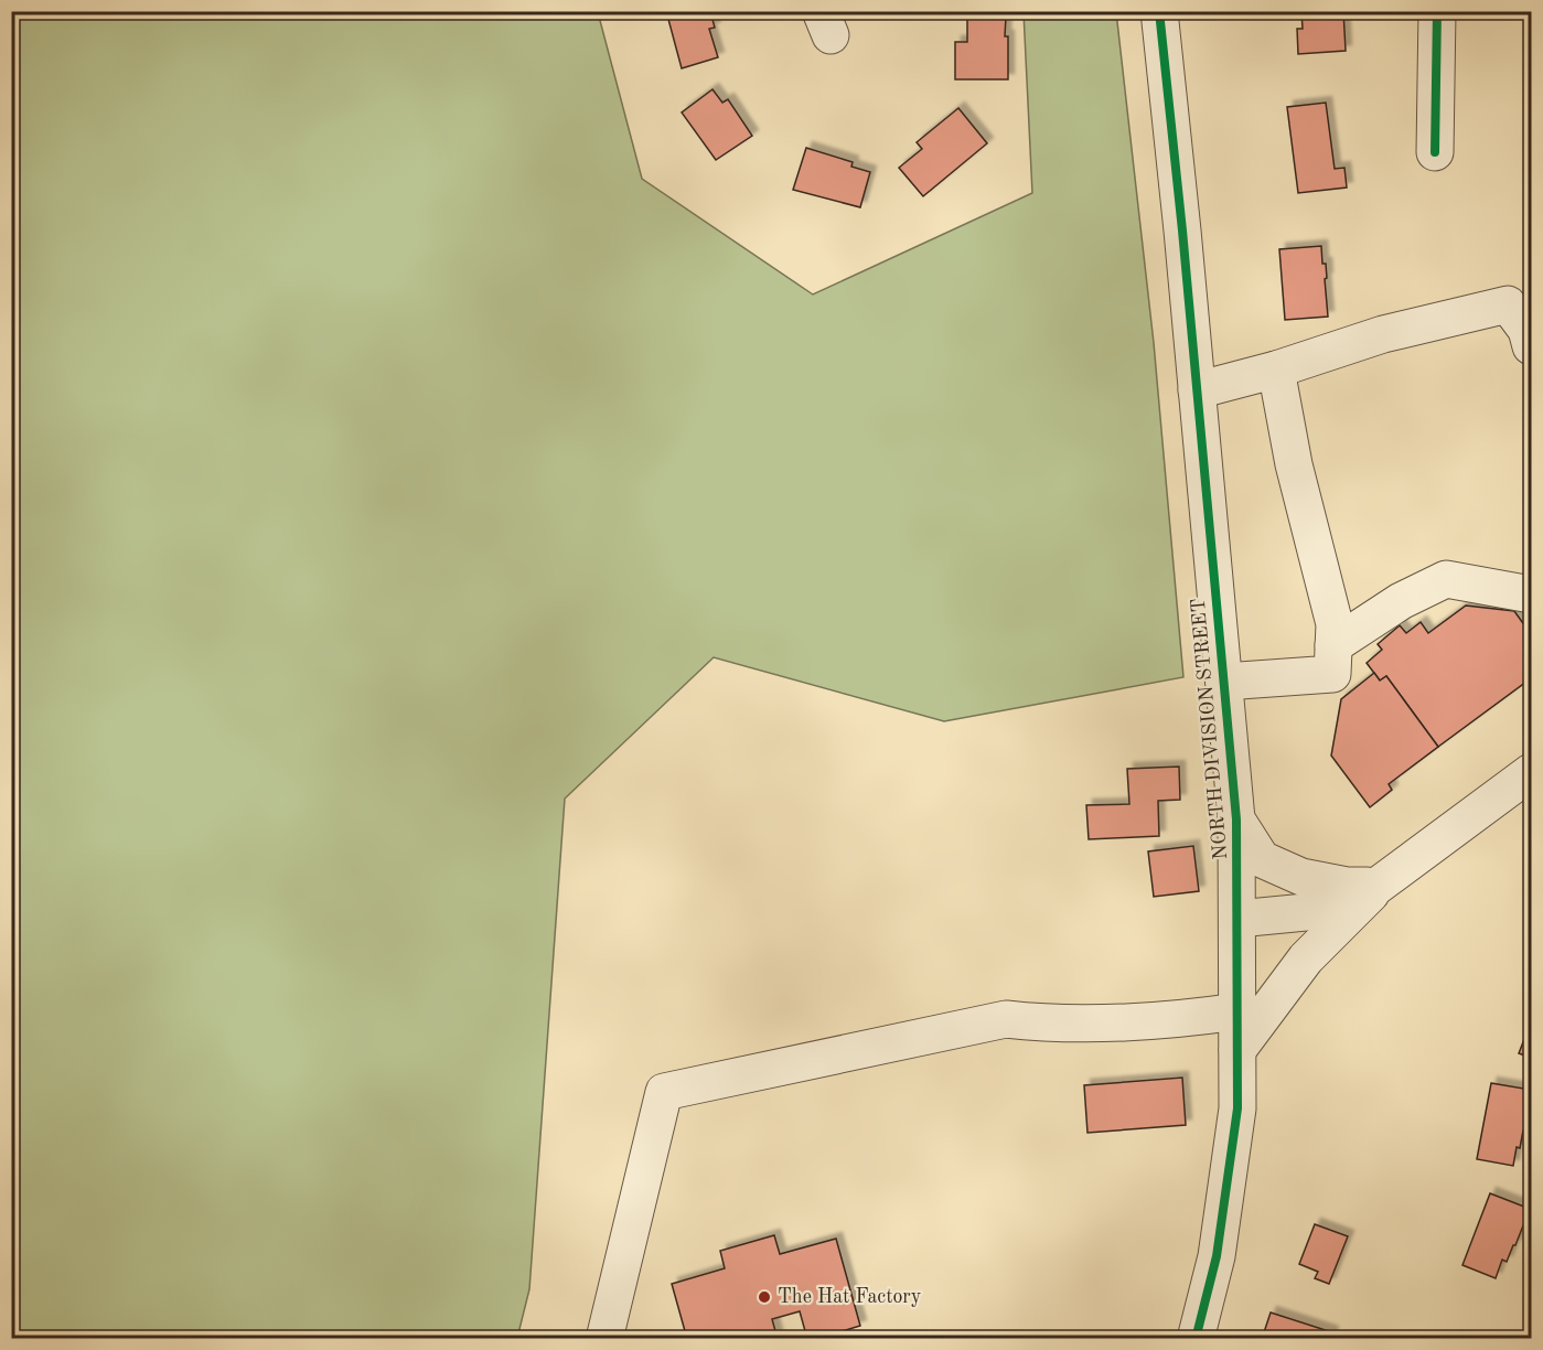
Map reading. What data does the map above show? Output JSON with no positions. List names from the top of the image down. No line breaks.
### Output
{"streets":{"street":["NORTH DIVISION STREET"]},"places":["The Hat Factory"]}
